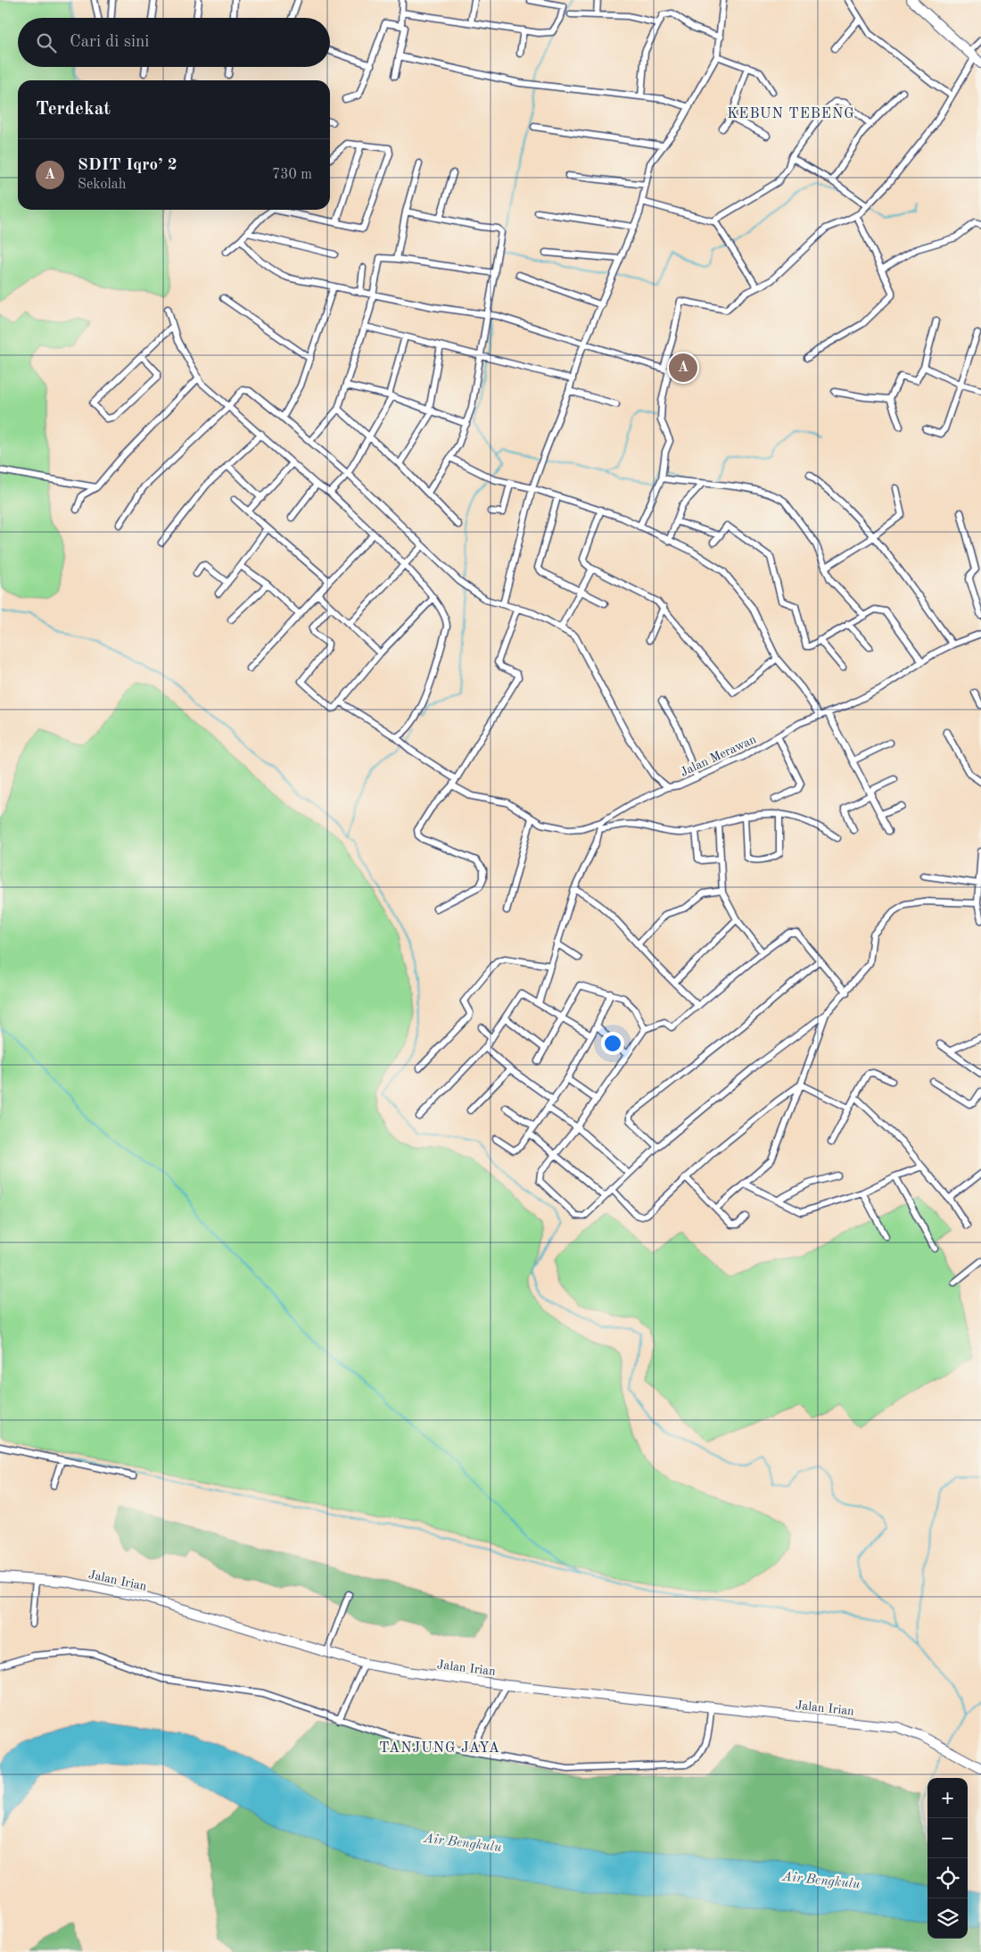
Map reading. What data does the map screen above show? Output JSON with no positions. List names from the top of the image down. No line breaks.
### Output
{"streets":{"main road":["Jalan Irian"],"street":["Jalan Merawan"]},"districts":["KEBUN TEBENG","TANJUNG JAYA"],"water":["Air Bengkulu"],"page":{"search":"Cari di sini","heading":"Terdekat","list":[{"mark":"A","name":"SDIT Iqro’ 2","note":"Sekolah","value":"730 m"}],"pins":"A","map_buttons":["+","−"]}}
